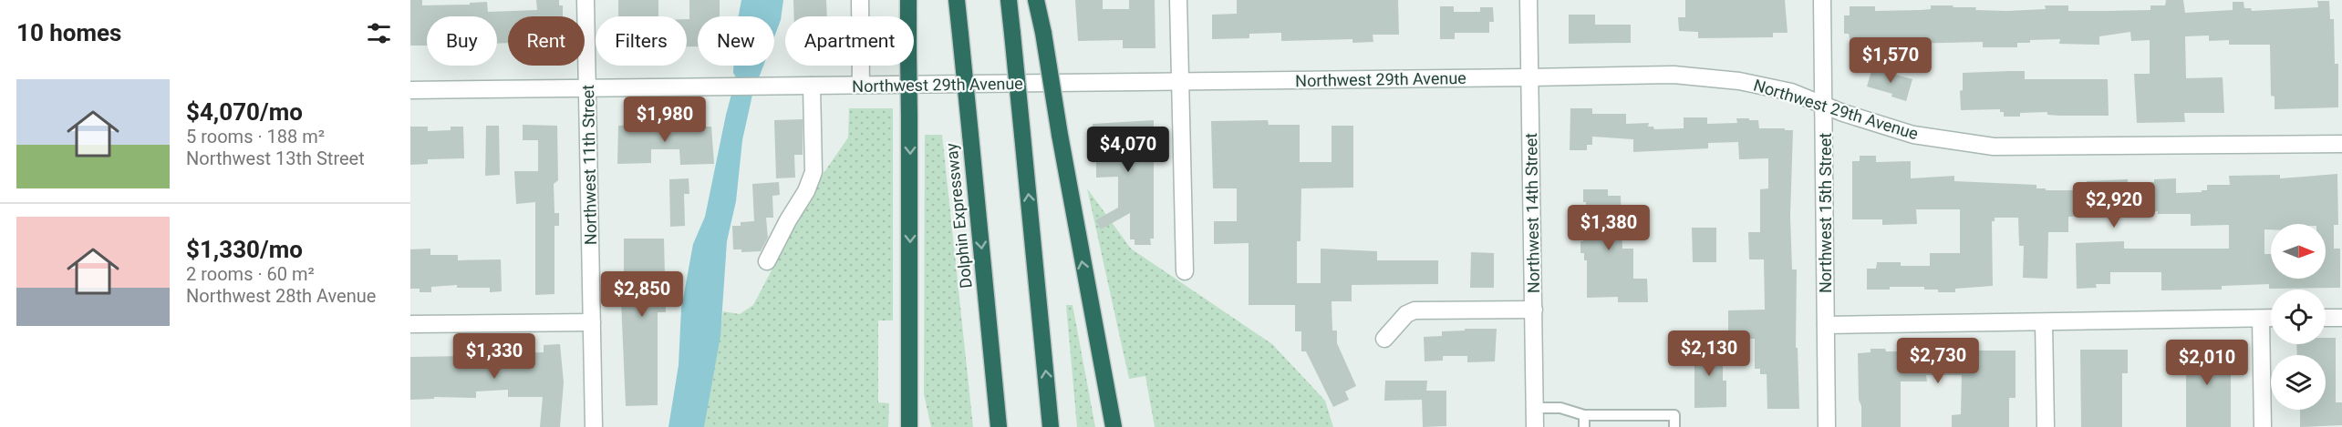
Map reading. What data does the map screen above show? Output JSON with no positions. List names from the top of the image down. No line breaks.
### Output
{"streets":{"highway":["Dolphin Expressway"],"street":["Northwest 29th Avenue","Northwest 11th Street","Northwest 14th Street","Northwest 15th Street"]},"crossings":[["Northwest 29th Avenue","Northwest 11th Street"],["Northwest 29th Avenue","Northwest 14th Street"],["Northwest 29th Avenue","Northwest 15th Street"]],"north":"right","page":{"heading":"10 homes","chip":["Buy","Rent","Filters","New","Apartment"],"price":["$1,570","$1,980","$4,070","$2,920","$1,380","$2,850","$2,130","$1,330","$2,730","$2,010"],"list":[{"name":"$4,070/mo","note":"5 rooms · 188 m² · Northwest 13th Street"},{"name":"$1,330/mo","note":"2 rooms · 60 m² · Northwest 28th Avenue"}]}}
